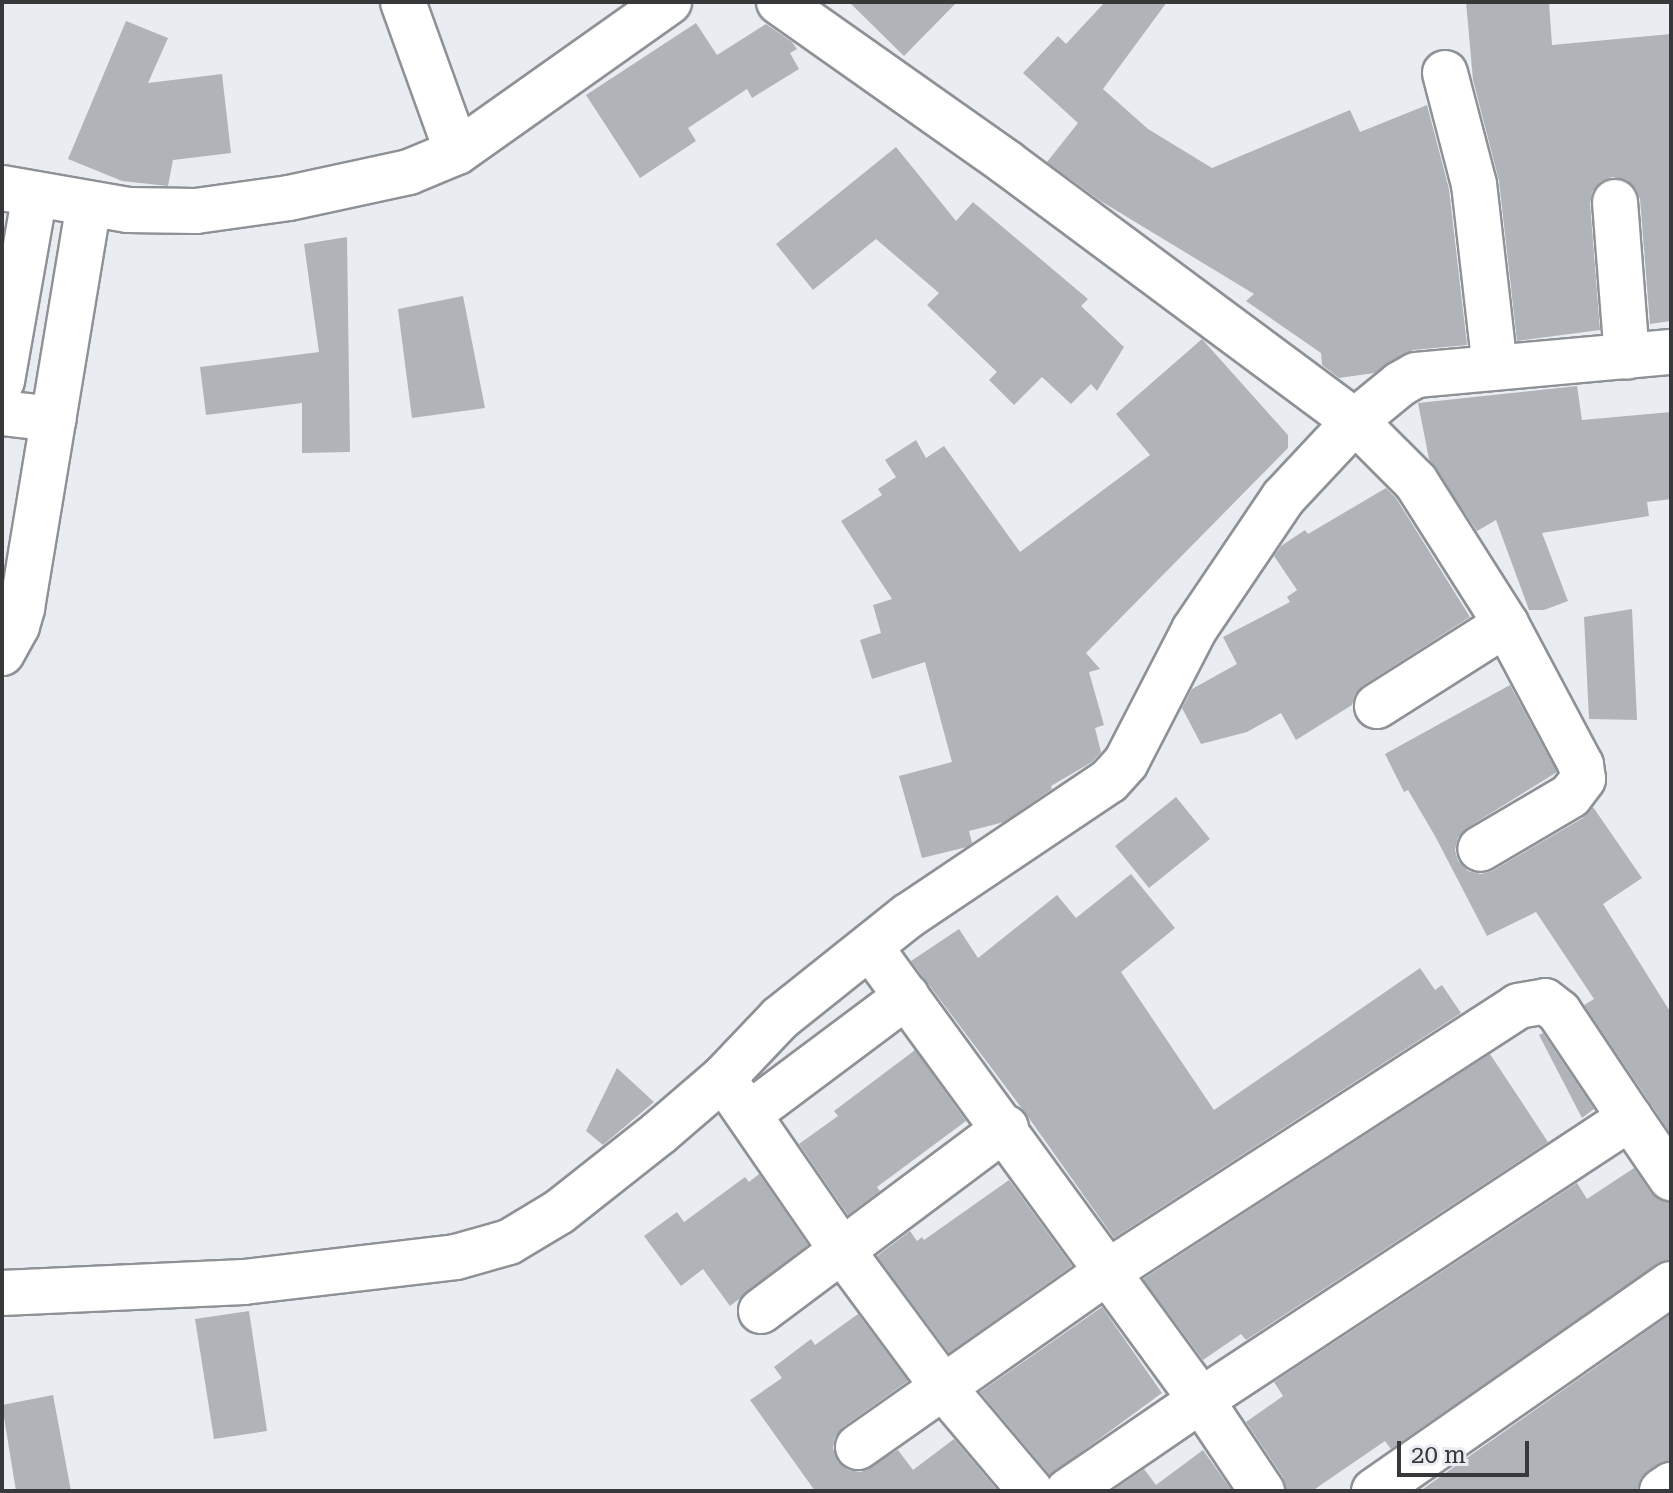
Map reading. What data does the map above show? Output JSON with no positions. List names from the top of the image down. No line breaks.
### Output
{"scale_bar":"20 m"}
